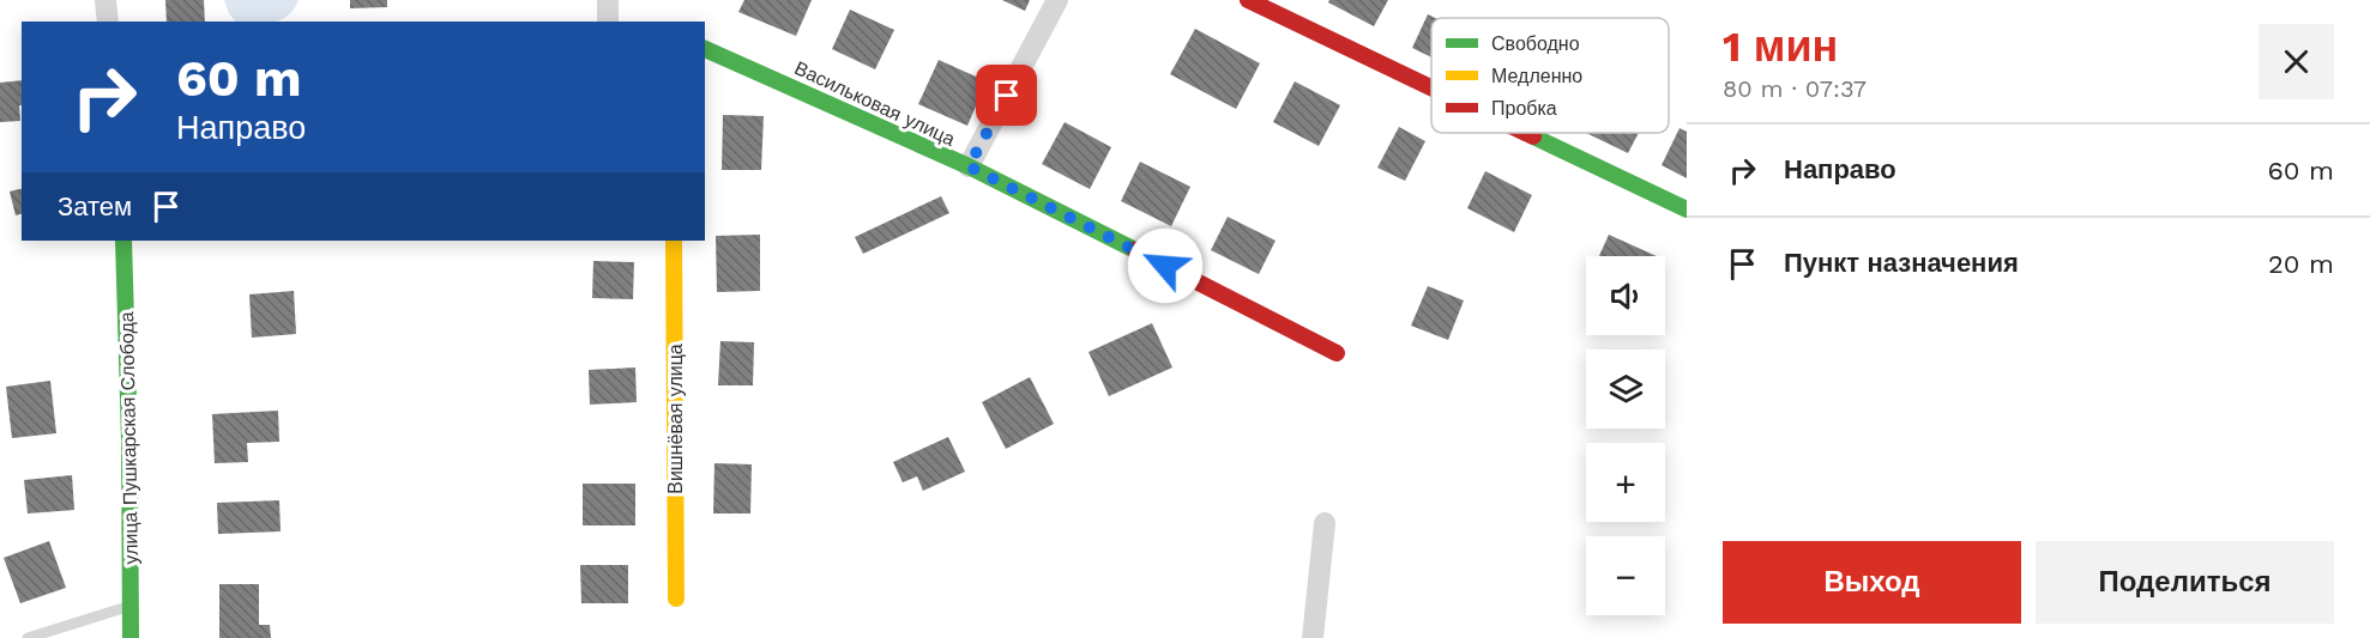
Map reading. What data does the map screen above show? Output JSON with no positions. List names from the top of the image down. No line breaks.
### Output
{"streets":{"street":["Васильковая улица","Вишнёвая улица","улица Пушкарская Слобода"]},"legend":["Свободно","Медленно","Пробка"],"page":{"heading":["1 мин","80 m · 07:37"],"turn":["60 m","Направо"],"list":[{"name":"Направо","value":"60 m"},{"name":"Пункт назначения","value":"20 m"}],"then":"Затем","map_buttons":["+","−"],"buttons":["Выход","Поделиться"]}}
